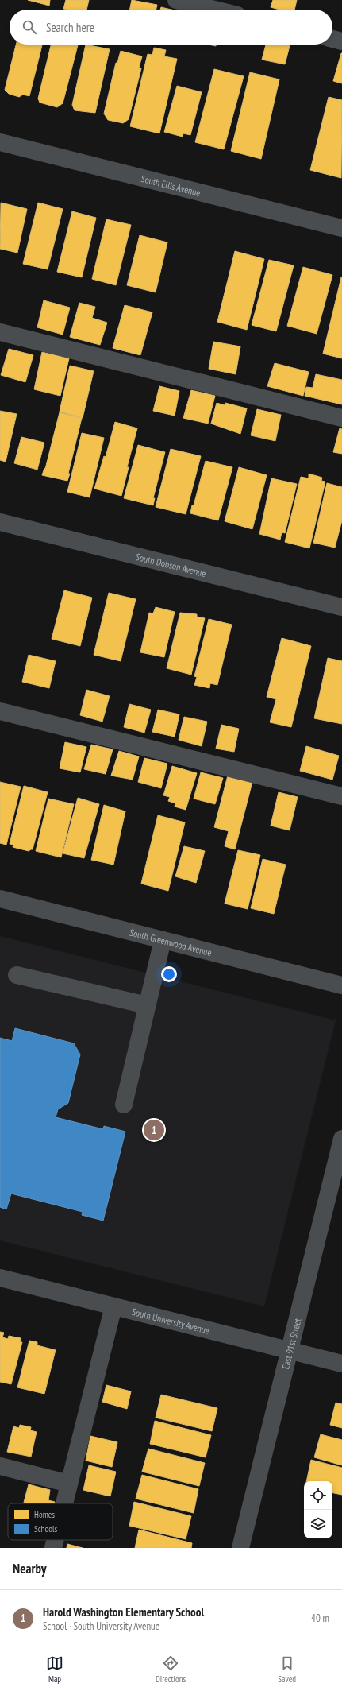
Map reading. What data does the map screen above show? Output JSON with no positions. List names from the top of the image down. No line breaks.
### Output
{"streets":{"street":["South Ellis Avenue","South Dobson Avenue","South Greenwood Avenue","South University Avenue","East 91st Street"]},"crossings":[["South University Avenue","East 91st Street"]],"legend":["Homes","Schools"],"page":{"search":"Search here","pins":"1","heading":"Nearby","list":[{"mark":"1","name":"Harold Washington Elementary School","note":"School · South University Avenue","value":"40 m"}],"nav":["Map","Directions","Saved"]}}
